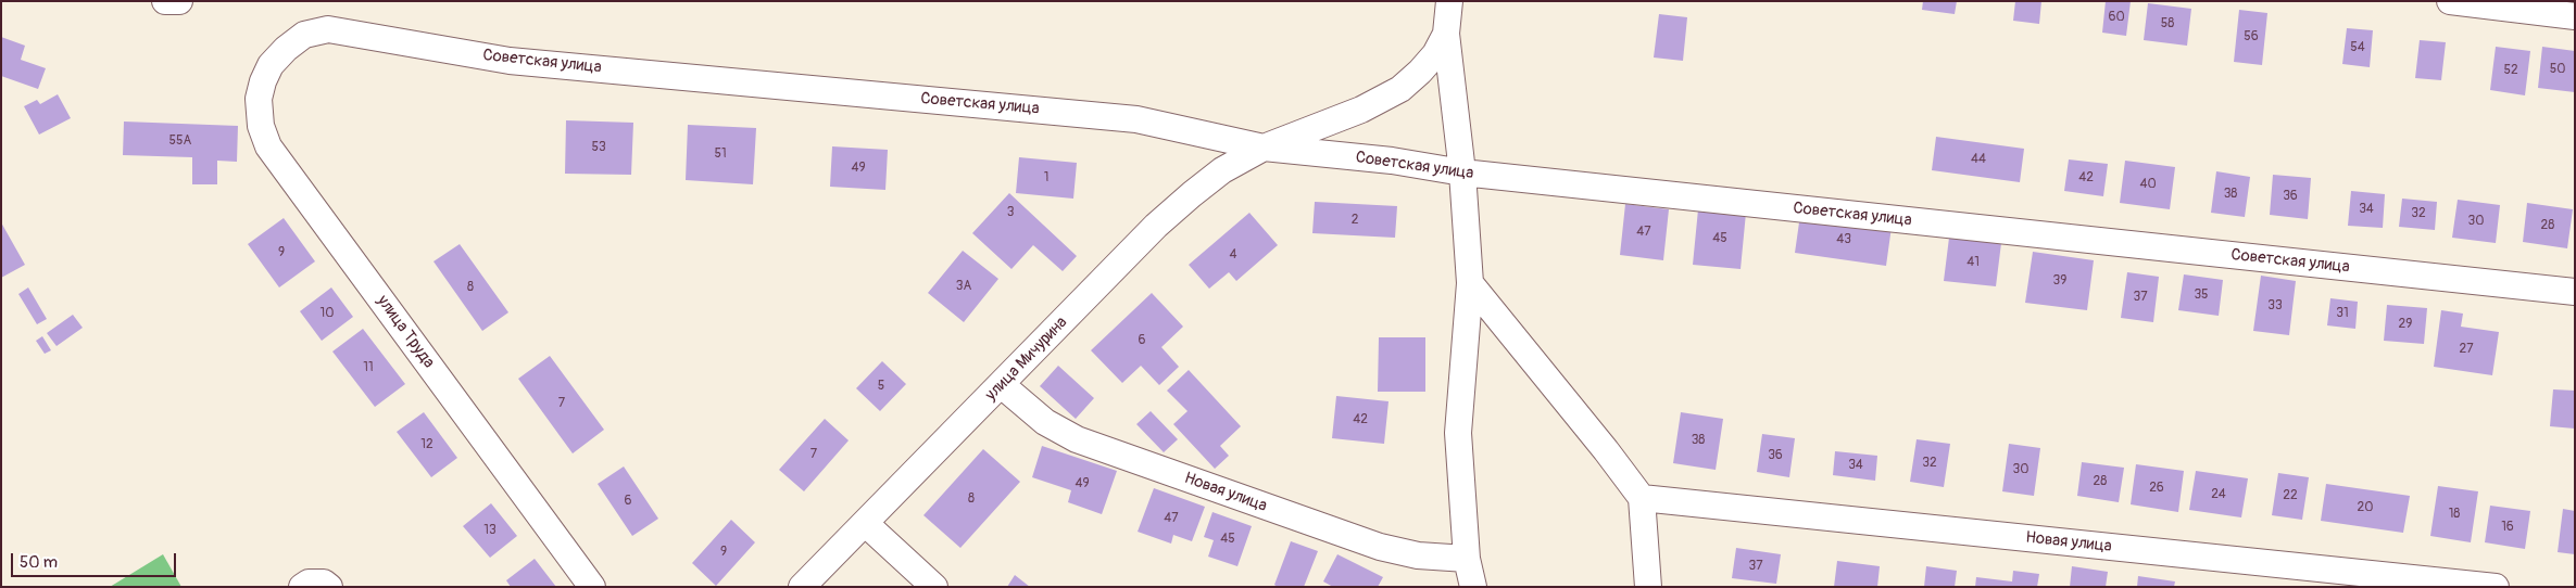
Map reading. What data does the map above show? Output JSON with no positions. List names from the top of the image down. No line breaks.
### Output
{"streets":{"street":["Советская улица","улица Труда","улица Мичурина","Новая улица"]},"crossings":[["Советская улица","улица Труда"],["Советская улица","улица Мичурина"],["улица Мичурина","Новая улица"]],"house_numbers":["60","58","56","54","50","52","55А","53","51","44","49","1","42","40","38","36","34","3","32","2","30","28","47","45","43","9","4","41","39","3А","8","35","37","33","10","31","29","6","27","11","5","7","42","38","12","7","36","32","34","30","28","49","26","24","22","8","6","20","18","47","16","13","45","9","37"],"scale_bar":"50 m"}
